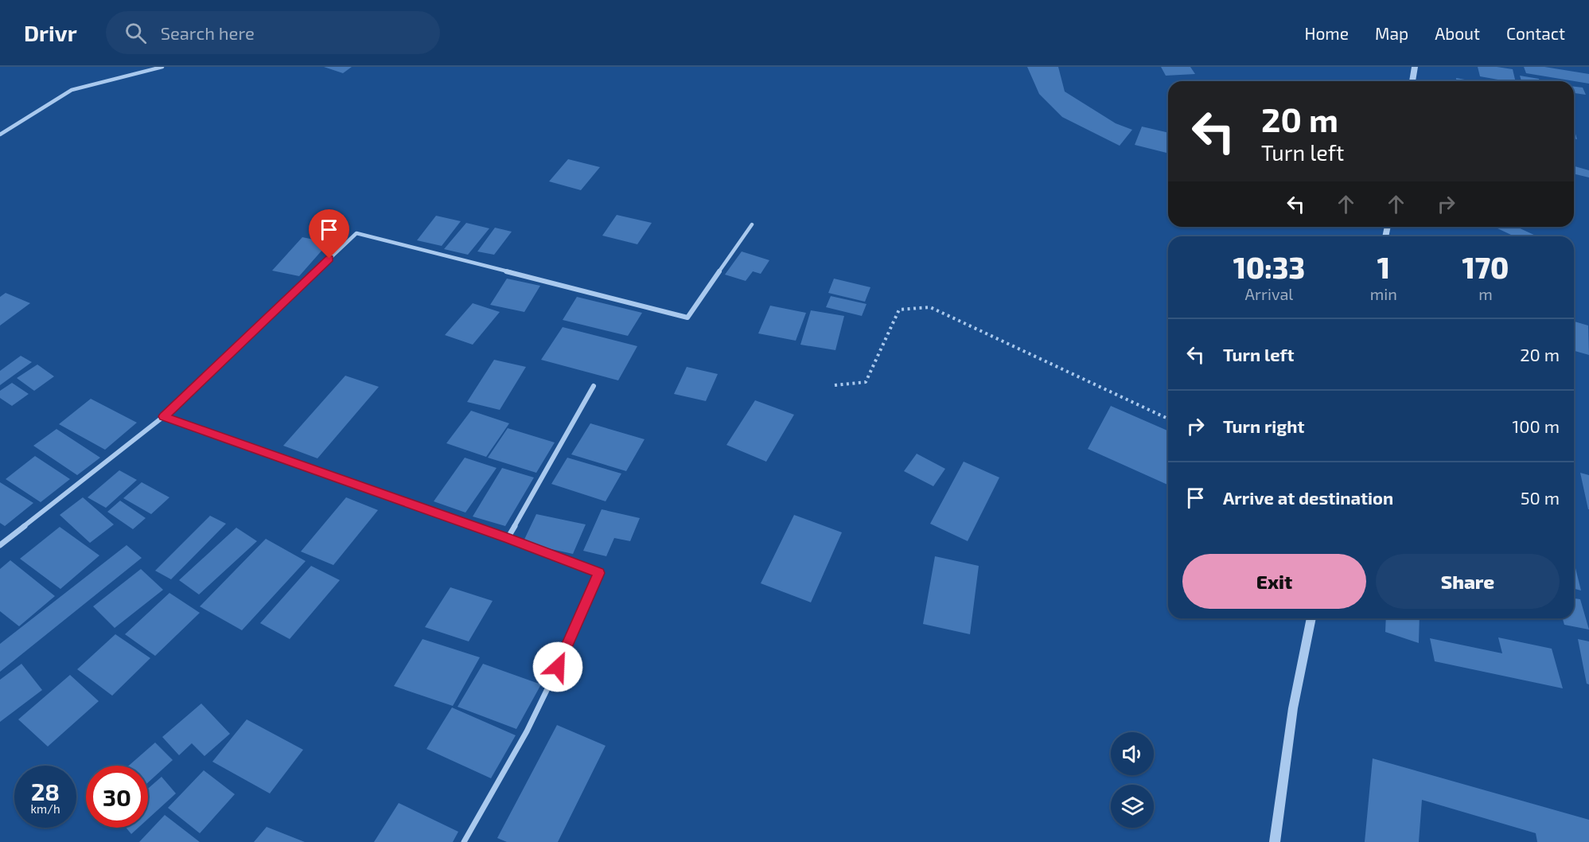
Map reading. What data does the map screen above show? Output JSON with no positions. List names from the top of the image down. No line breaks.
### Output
{"page":{"header":"Drivr","search":"Search here","nav":["Home","Map","About","Contact"],"turn":["20 m","Turn left"],"eta":["10:33","Arrival","1","min","170","m"],"list":[{"name":"Turn left","value":"20 m"},{"name":"Turn right","value":"100 m"},{"name":"Arrive at destination","value":"50 m"}],"buttons":["Exit","Share"],"speed":"28 km/h","limit":"30"}}
